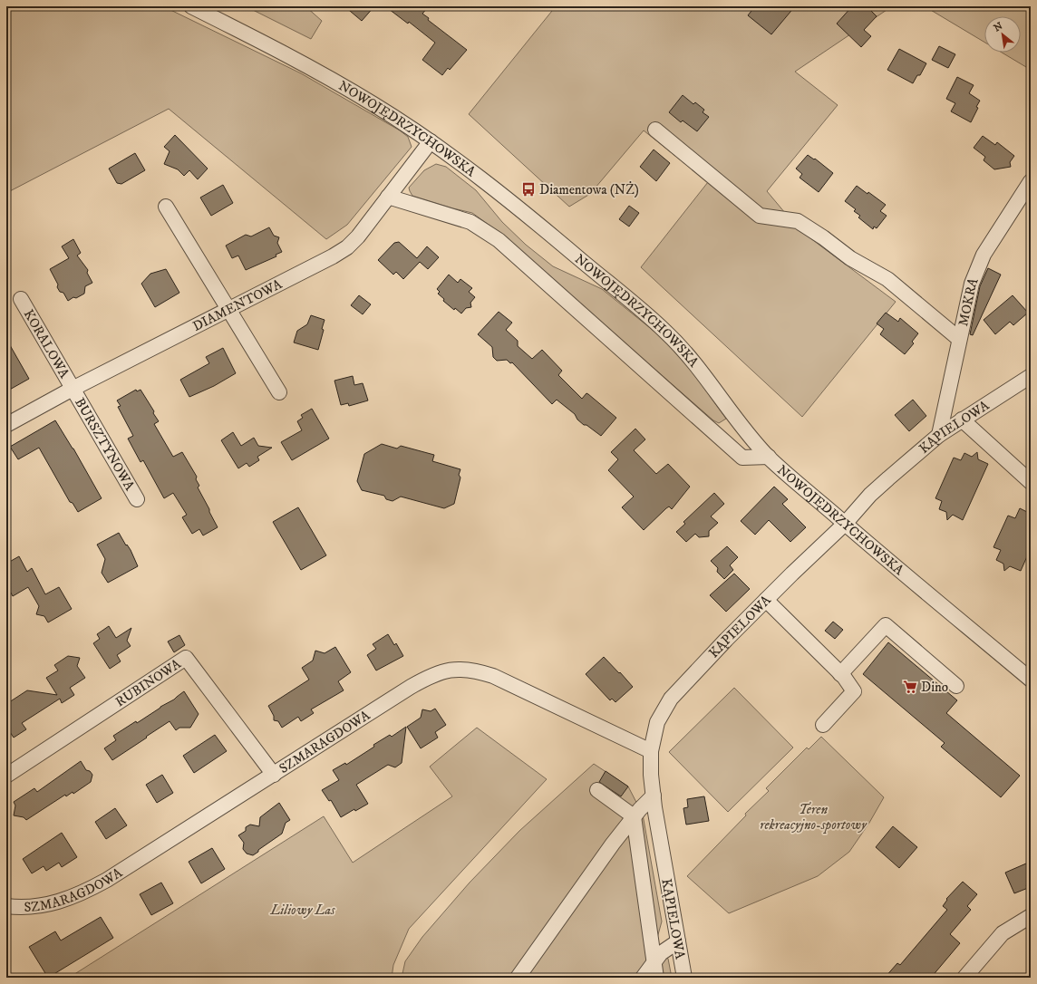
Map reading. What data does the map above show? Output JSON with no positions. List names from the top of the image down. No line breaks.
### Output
{"streets":{"street":["NOWOJĘDRZYCHOWSKA","MOKRA","DIAMENTOWA","KORALOWA","KĄPIELOWA","BURSZTYNOWA","RUBINOWA","SZMARAGDOWA"]},"crossings":[["NOWOJĘDRZYCHOWSKA","DIAMENTOWA"],["NOWOJĘDRZYCHOWSKA","KĄPIELOWA"],["MOKRA","KĄPIELOWA"],["DIAMENTOWA","KORALOWA"],["DIAMENTOWA","BURSZTYNOWA"],["KORALOWA","BURSZTYNOWA"],["KĄPIELOWA","SZMARAGDOWA"],["RUBINOWA","SZMARAGDOWA"]],"parks":["Teren rekreacyjno-sportowy","Liliowy Las"],"places":{"bus stop":["Diamentowa (NŻ)"],"supermarket":["Dino"]},"north":"top left"}
